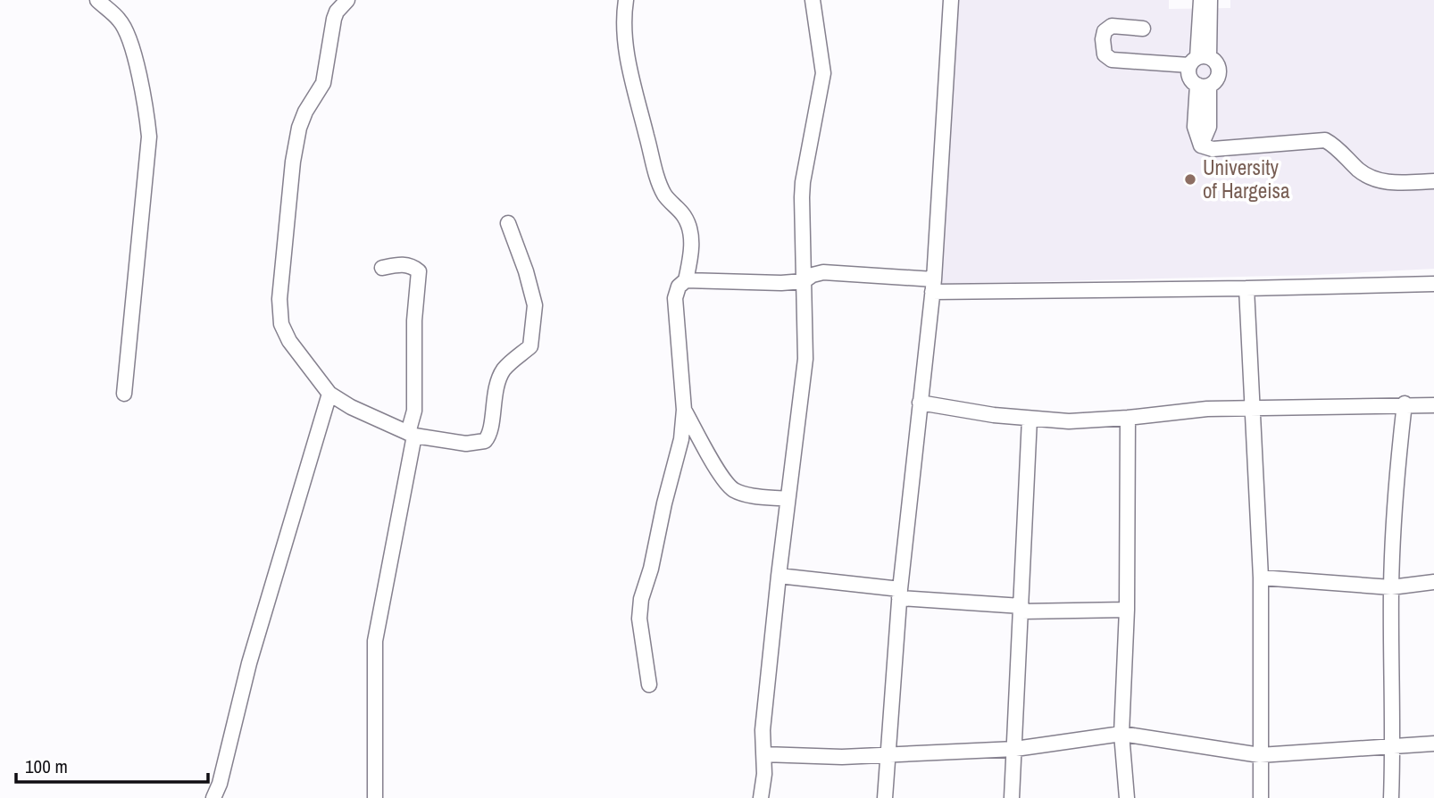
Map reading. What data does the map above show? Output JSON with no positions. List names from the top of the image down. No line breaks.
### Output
{"places":["University of Hargeisa"],"scale_bar":"100 m"}
